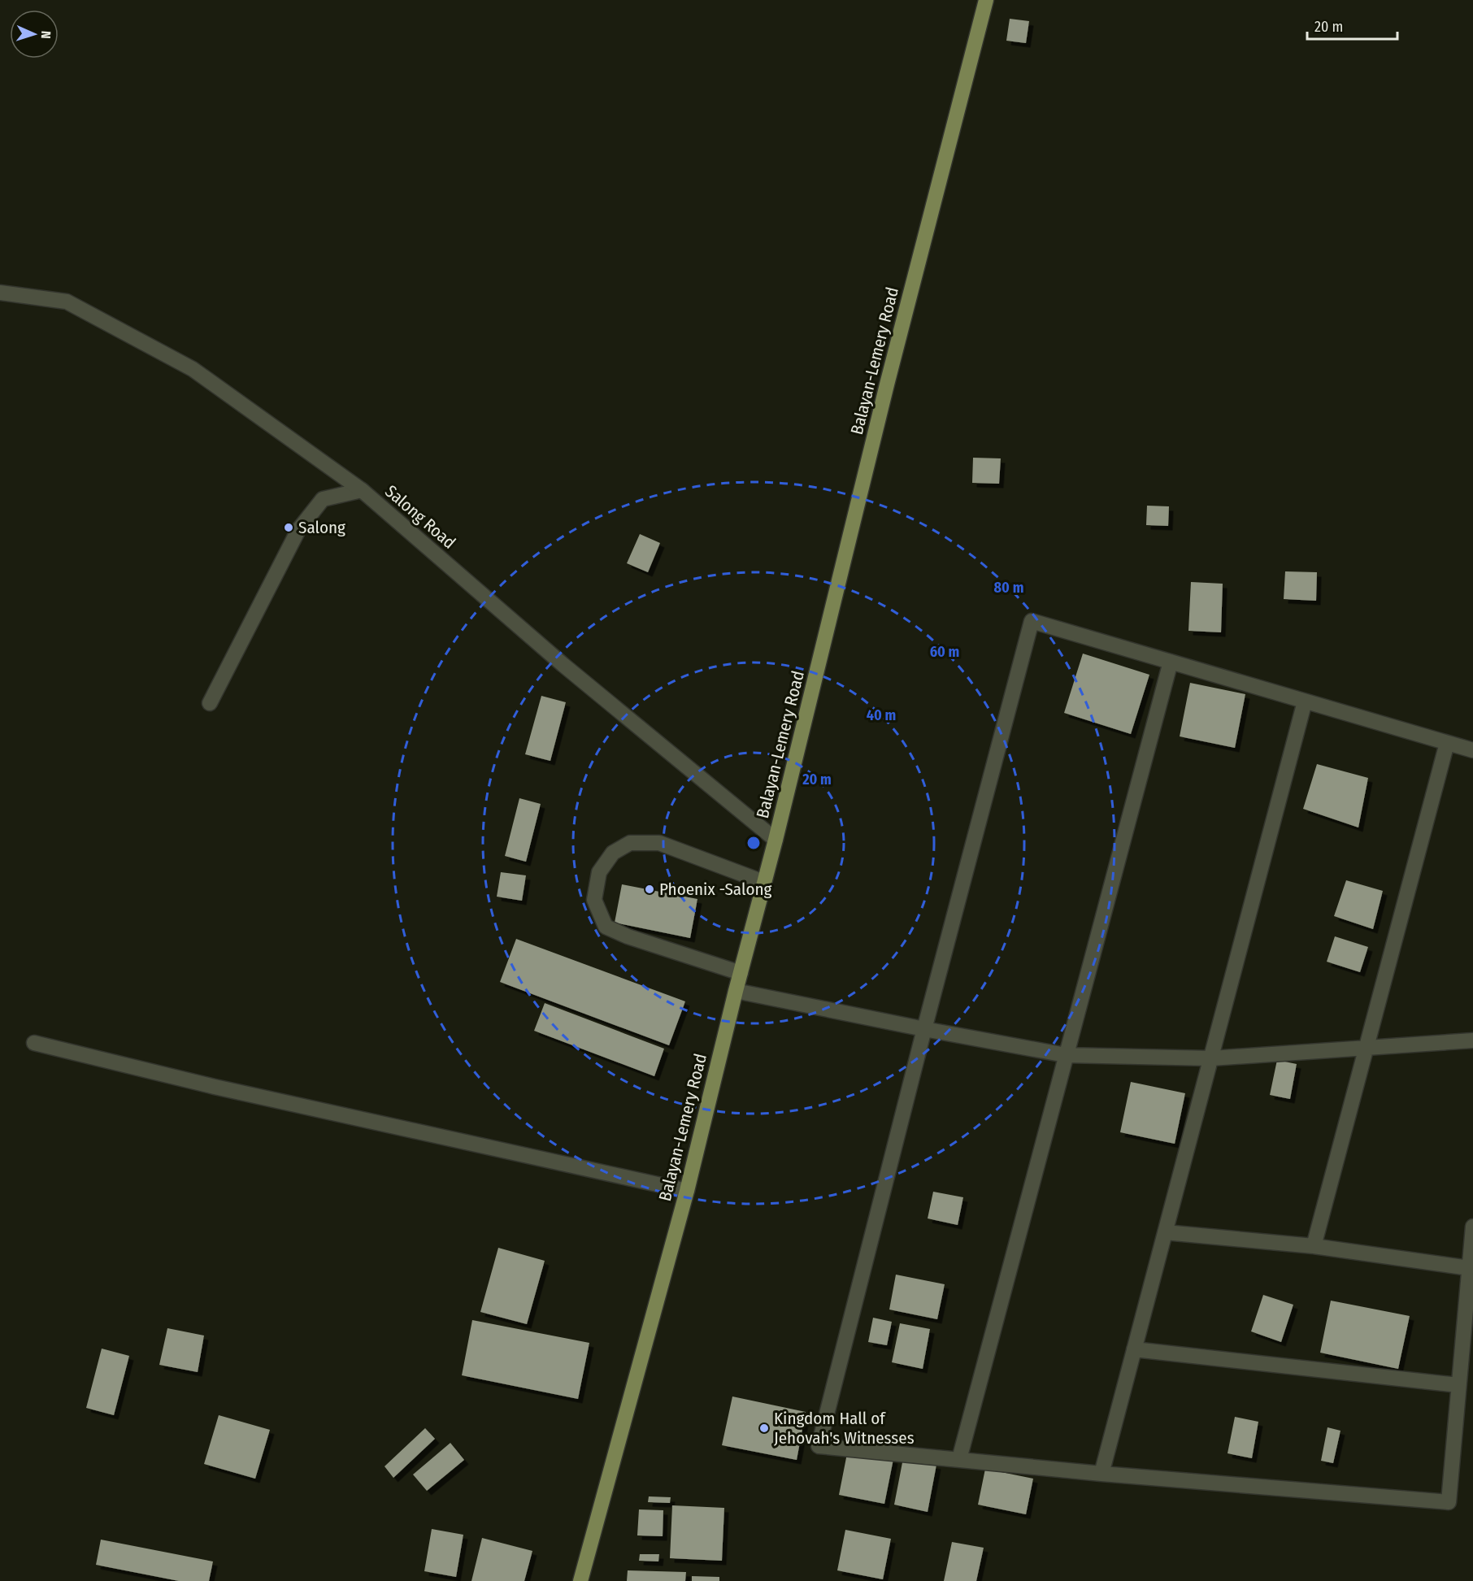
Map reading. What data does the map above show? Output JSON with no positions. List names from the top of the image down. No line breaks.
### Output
{"streets":{"main road":["Balayan-Lemery Road"],"street":["Salong Road"]},"crossings":[["Balayan-Lemery Road","Salong Road"]],"places":["Salong","Phoenix -Salong","Kingdom Hall of Jehovah's Witnesses"],"scale_bar":"20 m","north":"right","rings":["80 m","60 m","40 m","20 m"]}
